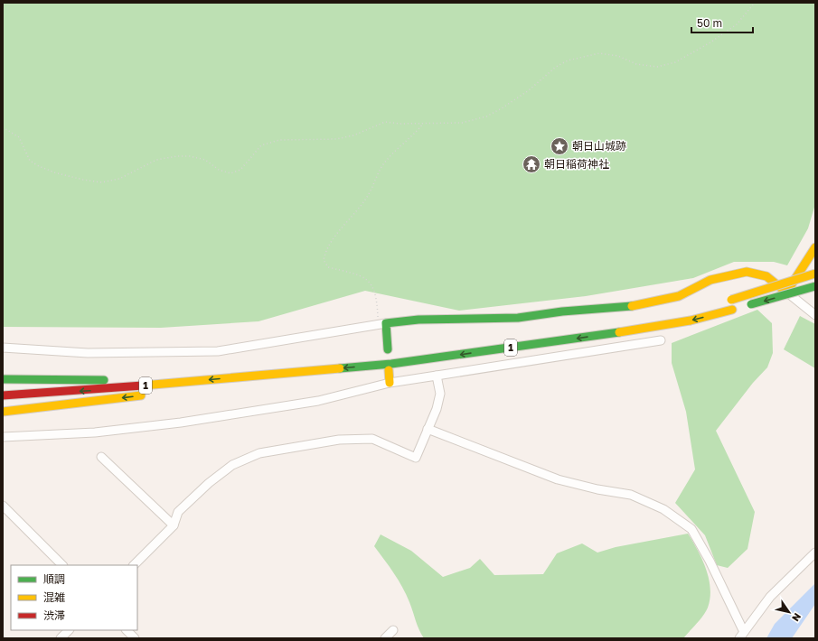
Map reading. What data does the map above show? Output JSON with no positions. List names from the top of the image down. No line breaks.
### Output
{"streets":{"main road":["1"]},"places":{"place":["朝日山城跡"],"temple":["朝日稲荷神社"]},"legend":["順調","混雑","渋滞"],"scale_bar":"50 m","north":"bottom right"}
